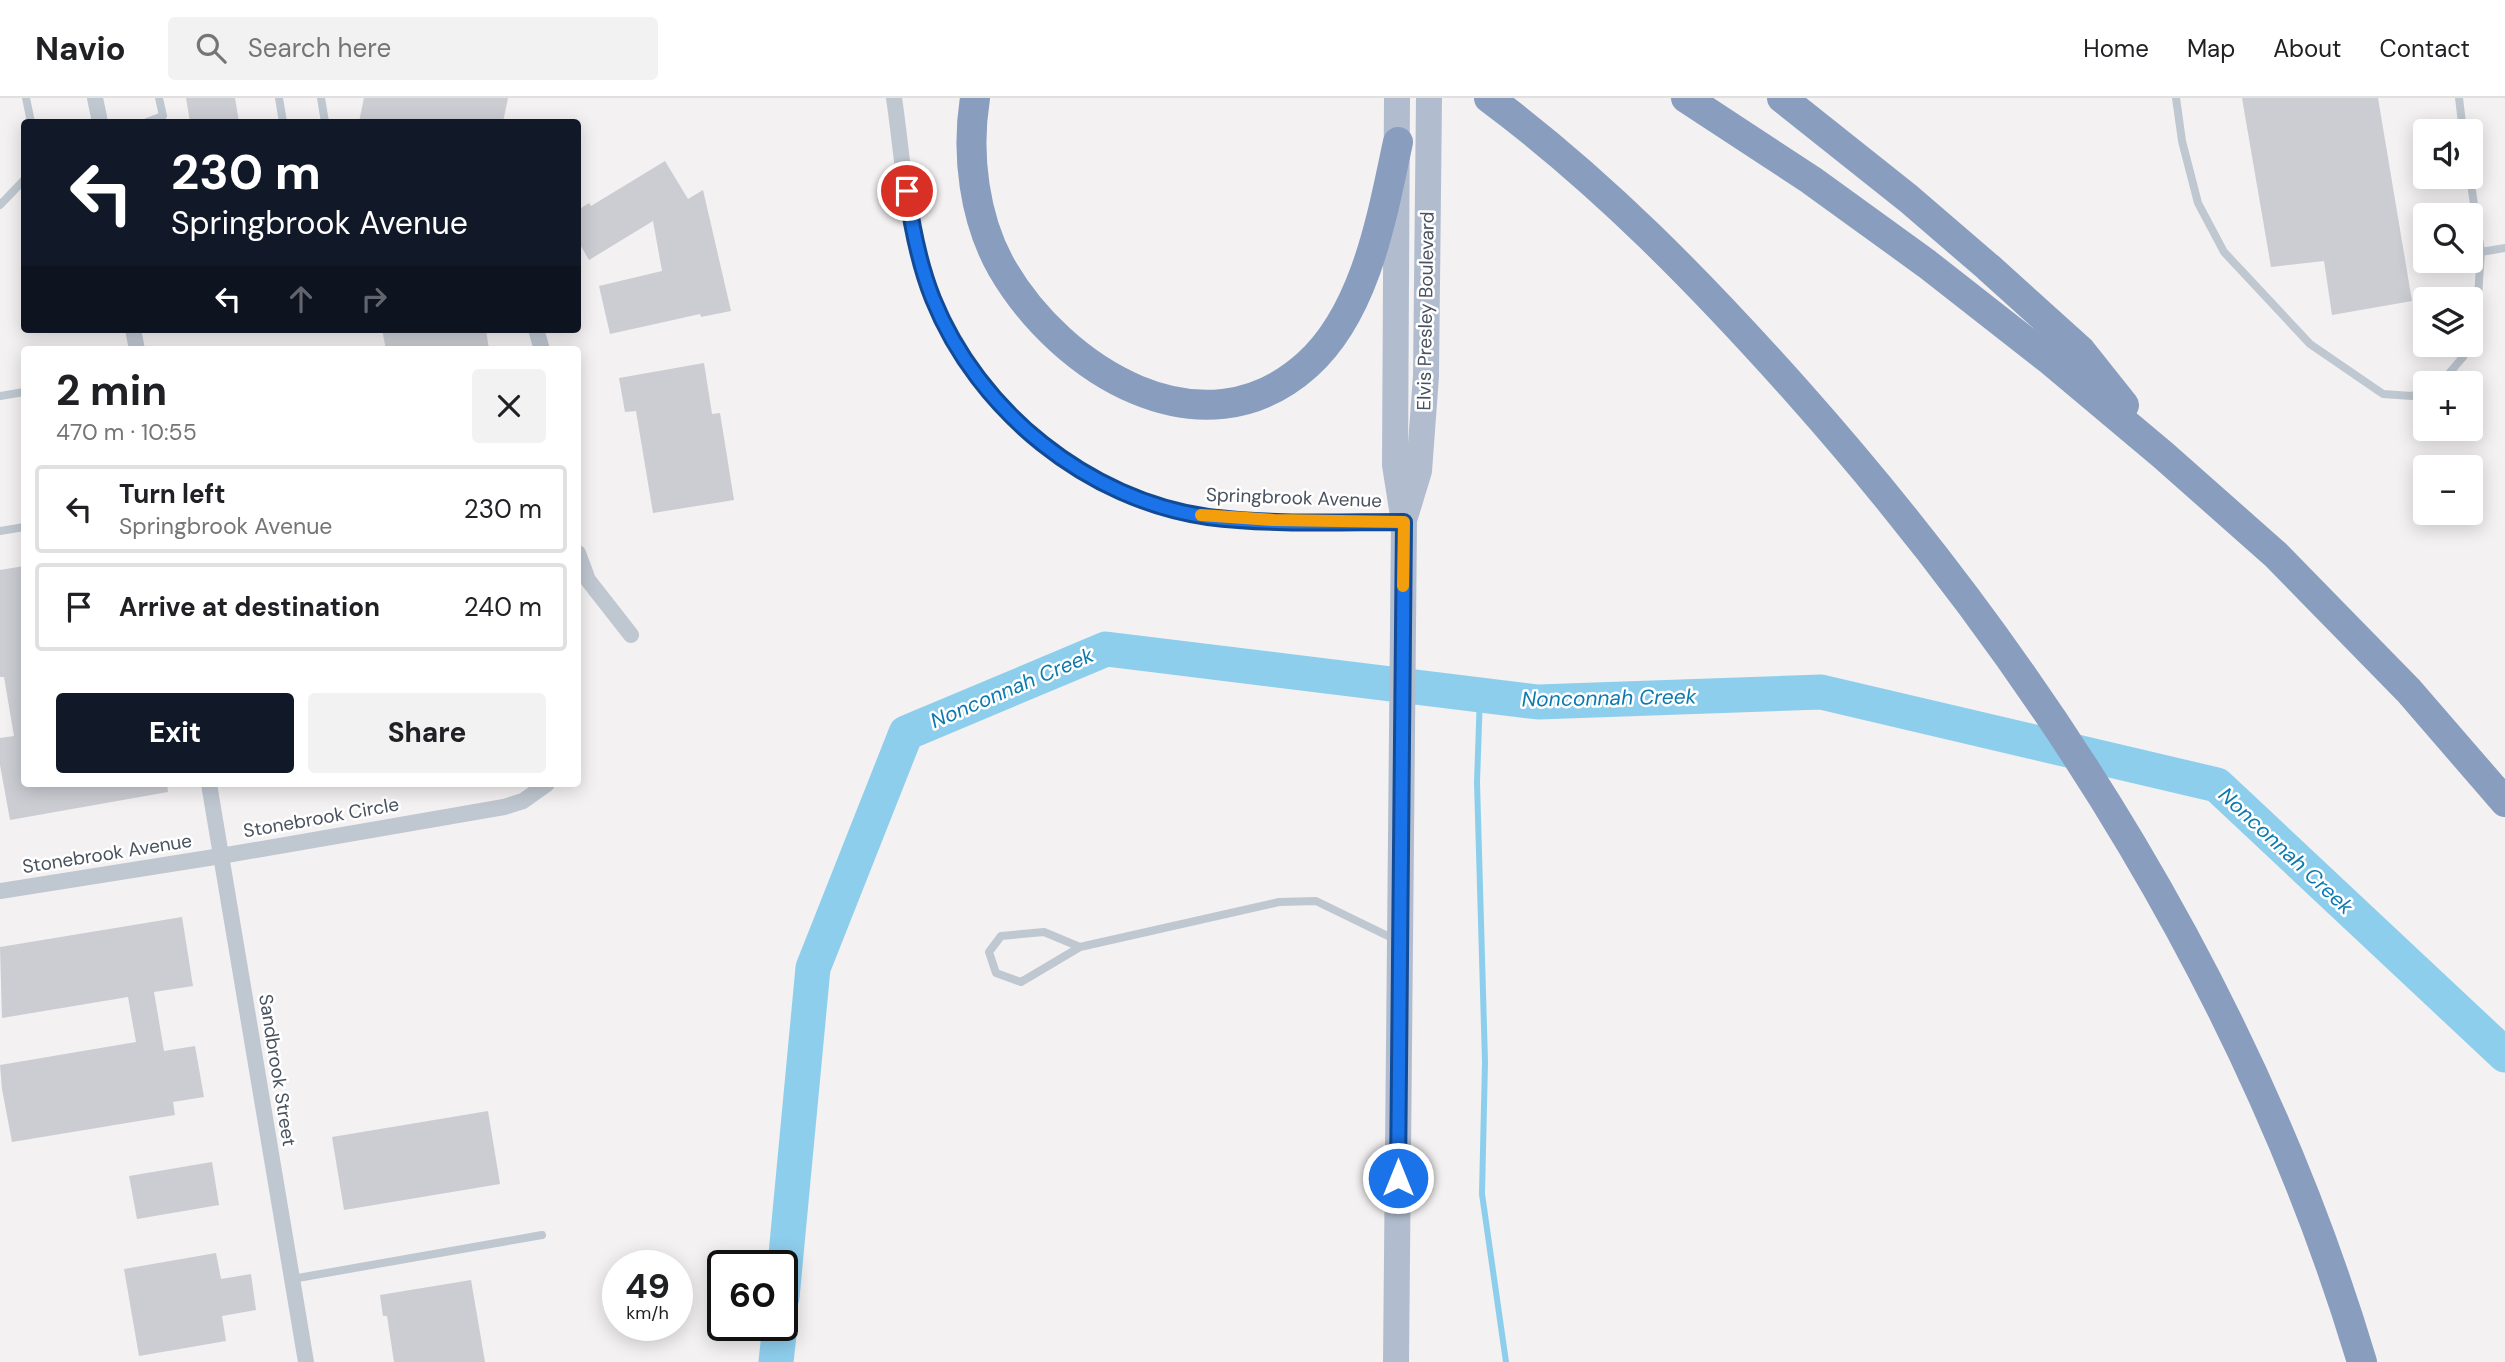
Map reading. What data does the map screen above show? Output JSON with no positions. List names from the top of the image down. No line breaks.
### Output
{"streets":{"main road":["Elvis Presley Boulevard"],"street":["Springbrook Avenue","Stonebrook Circle","Stonebrook Avenue","Sandbrook Street"]},"crossings":[["Elvis Presley Boulevard","Springbrook Avenue"],["Stonebrook Circle","Stonebrook Avenue"],["Stonebrook Circle","Sandbrook Street"],["Stonebrook Avenue","Sandbrook Street"]],"water":["Nonconnah Creek"],"page":{"header":"Navio","search":"Search here","nav":["Home","Map","About","Contact"],"map_buttons":["+","−"],"turn":["230 m","Springbrook Avenue"],"heading":["2 min","470 m · 10:55"],"list":[{"name":"Turn left","note":"Springbrook Avenue","value":"230 m"},{"name":"Arrive at destination","value":"240 m"}],"buttons":["Exit","Share"],"speed":"49 km/h","limit":"60"}}
